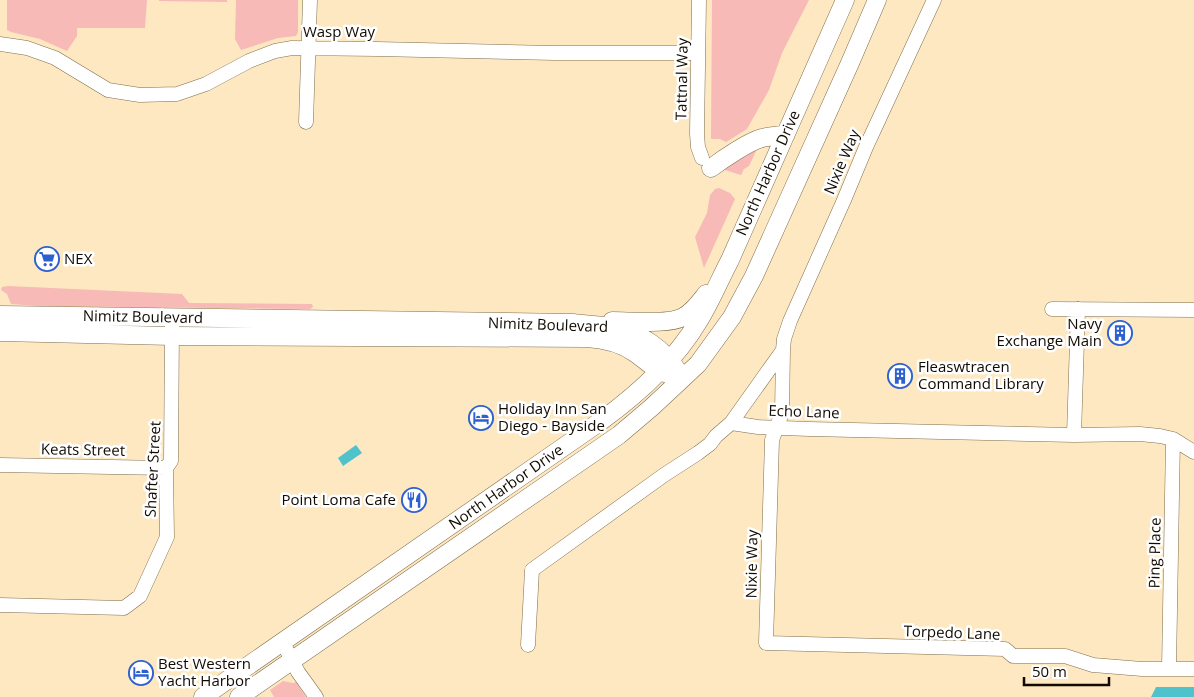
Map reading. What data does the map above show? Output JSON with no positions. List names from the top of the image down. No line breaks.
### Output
{"streets":{"main road":["North Harbor Drive","Nimitz Boulevard"],"street":["Wasp Way","Tattnal Way","Nixie Way","Echo Lane","Keats Street","Shafter Street","Ping Place","Torpedo Lane"]},"crossings":[["Wasp Way","Tattnal Way"],["Nixie Way","Echo Lane"],["Nixie Way","Torpedo Lane"],["North Harbor Drive","Nimitz Boulevard"],["Nimitz Boulevard","Shafter Street"],["Echo Lane","Ping Place"],["Keats Street","Shafter Street"],["Ping Place","Torpedo Lane"]],"places":{"supermarket":["NEX"],"building":["Navy Exchange Main","Fleaswtracen Command Library"],"hotel":["Holiday Inn San Diego - Bayside","Best Western Yacht Harbor"],"restaurant":["Point Loma Cafe"]},"scale_bar":"50 m"}
